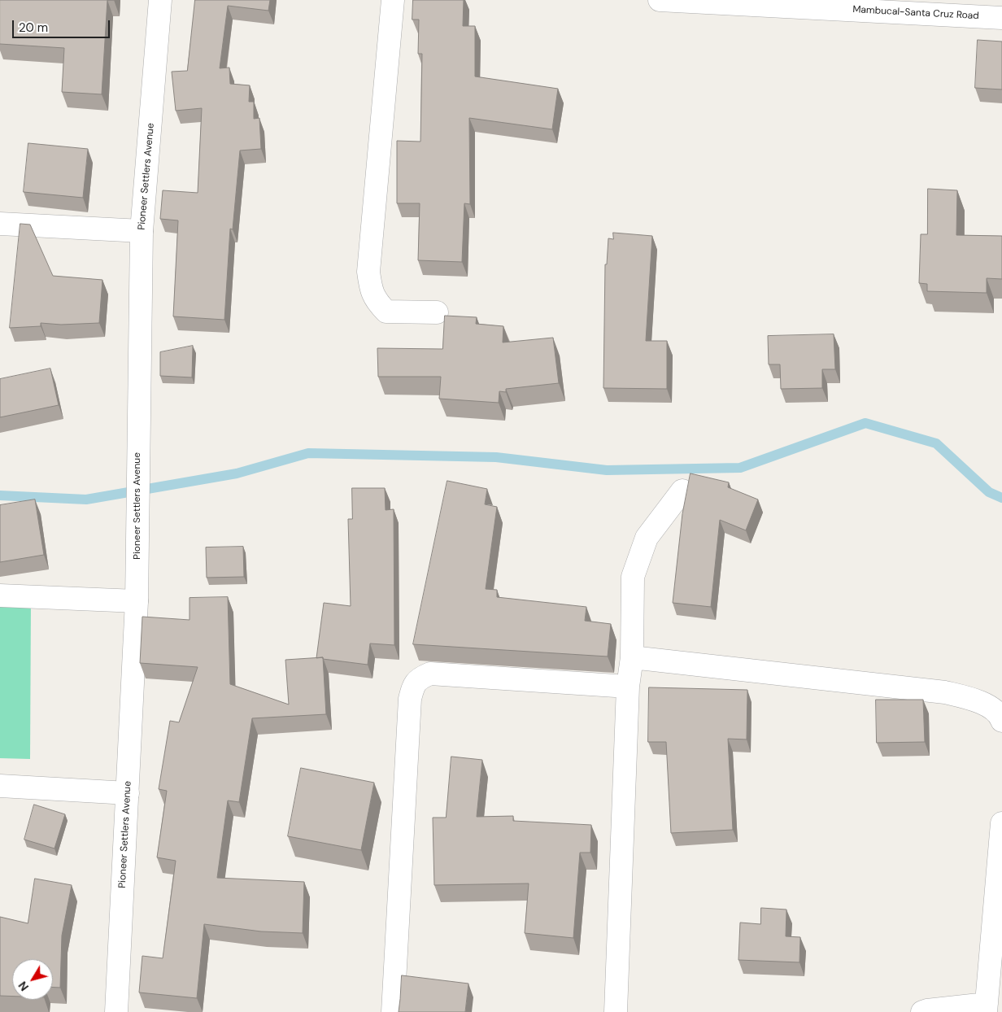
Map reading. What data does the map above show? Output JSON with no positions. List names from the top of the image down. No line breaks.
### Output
{"streets":{"street":["Mambucal-Santa Cruz Road","Pioneer Settlers Avenue"]},"scale_bar":"20 m","north":"bottom left"}
